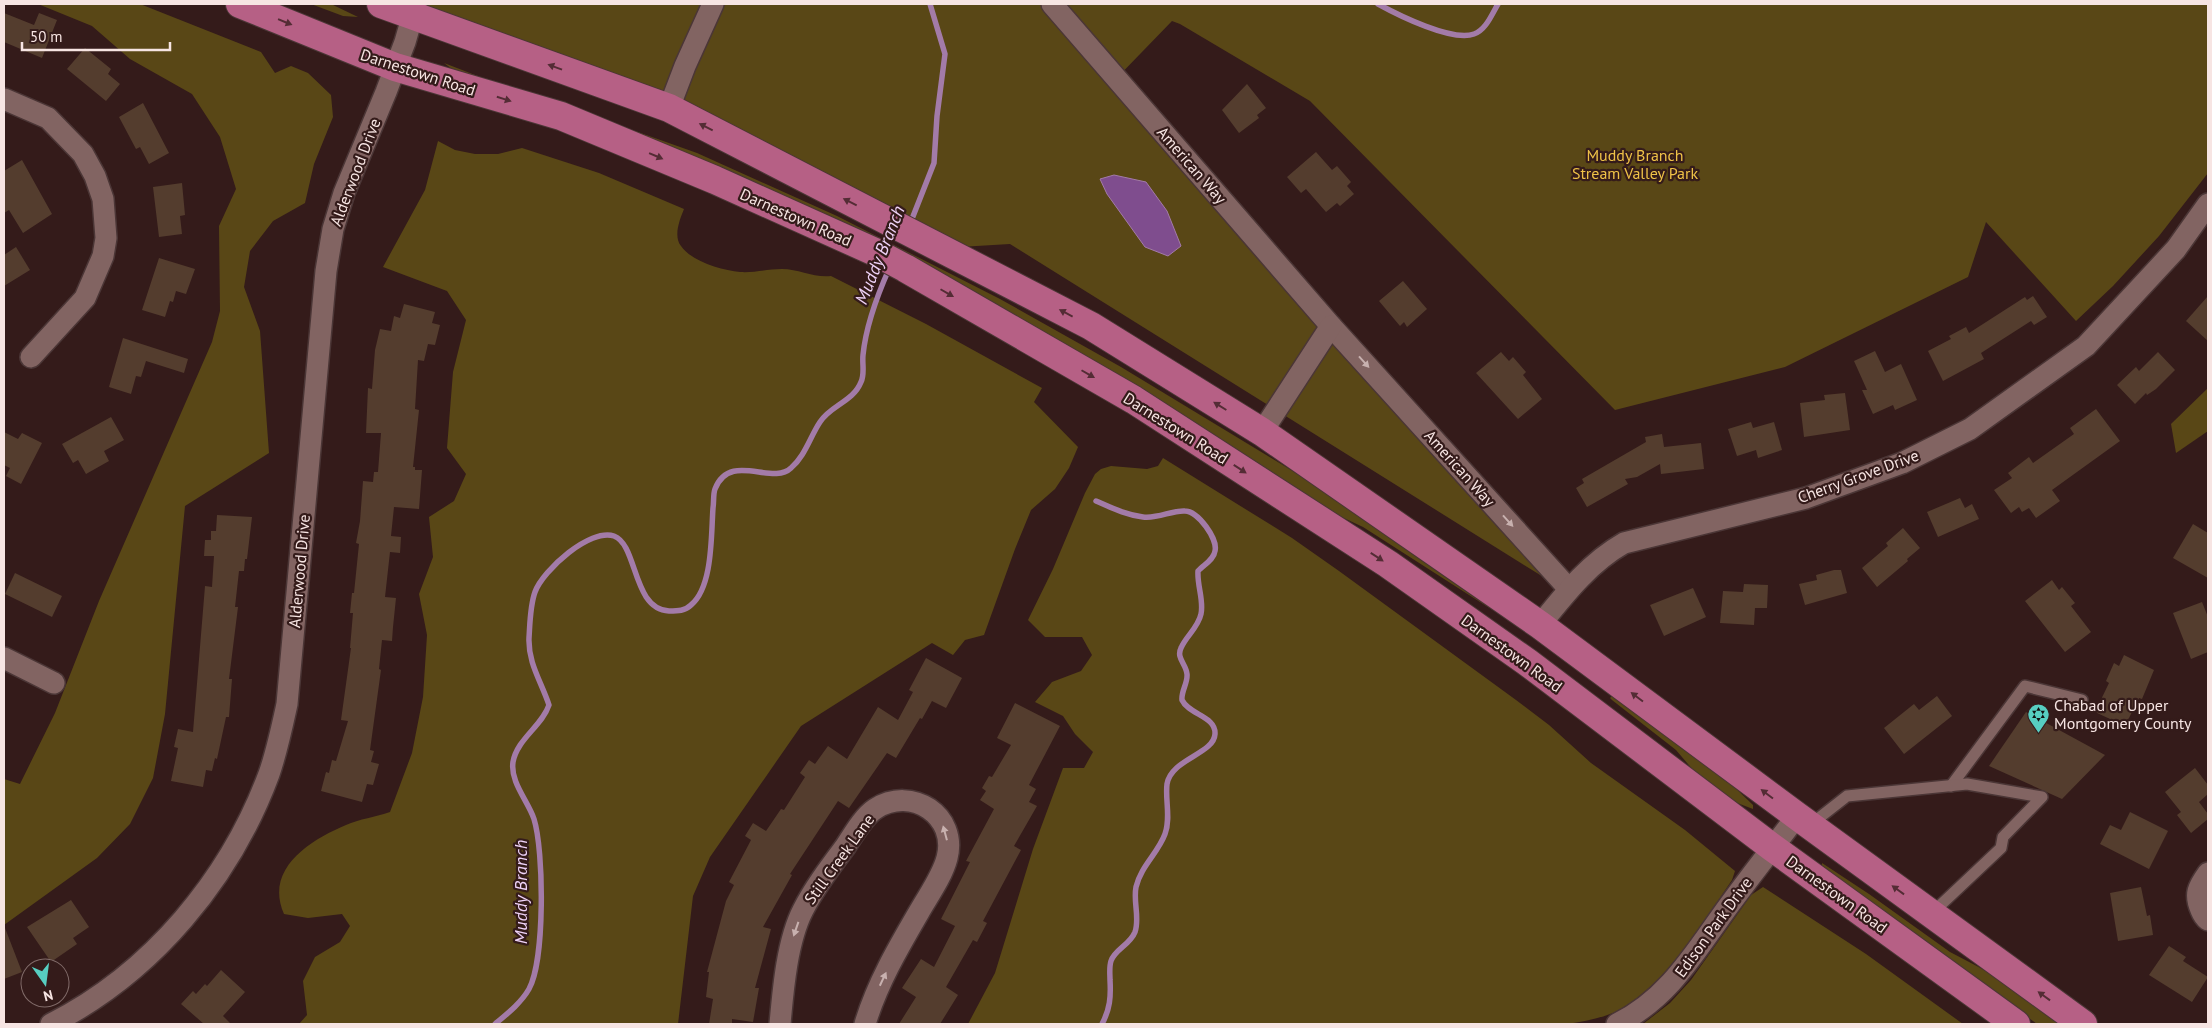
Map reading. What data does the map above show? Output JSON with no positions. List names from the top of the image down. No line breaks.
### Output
{"streets":{"main road":["Darnestown Road"],"street":["American Way","Alderwood Drive","Cherry Grove Drive","Still Creek Lane","Edison Park Drive"]},"crossings":[["Darnestown Road","Alderwood Drive"],["Darnestown Road","Edison Park Drive"],["American Way","Cherry Grove Drive"]],"one_way":["American Way"],"water":["Muddy Branch"],"parks":["Muddy Branch Stream Valley Park"],"places":{"synagogue":["Chabad of Upper Montgomery County"]},"scale_bar":"50 m","north":"bottom"}
